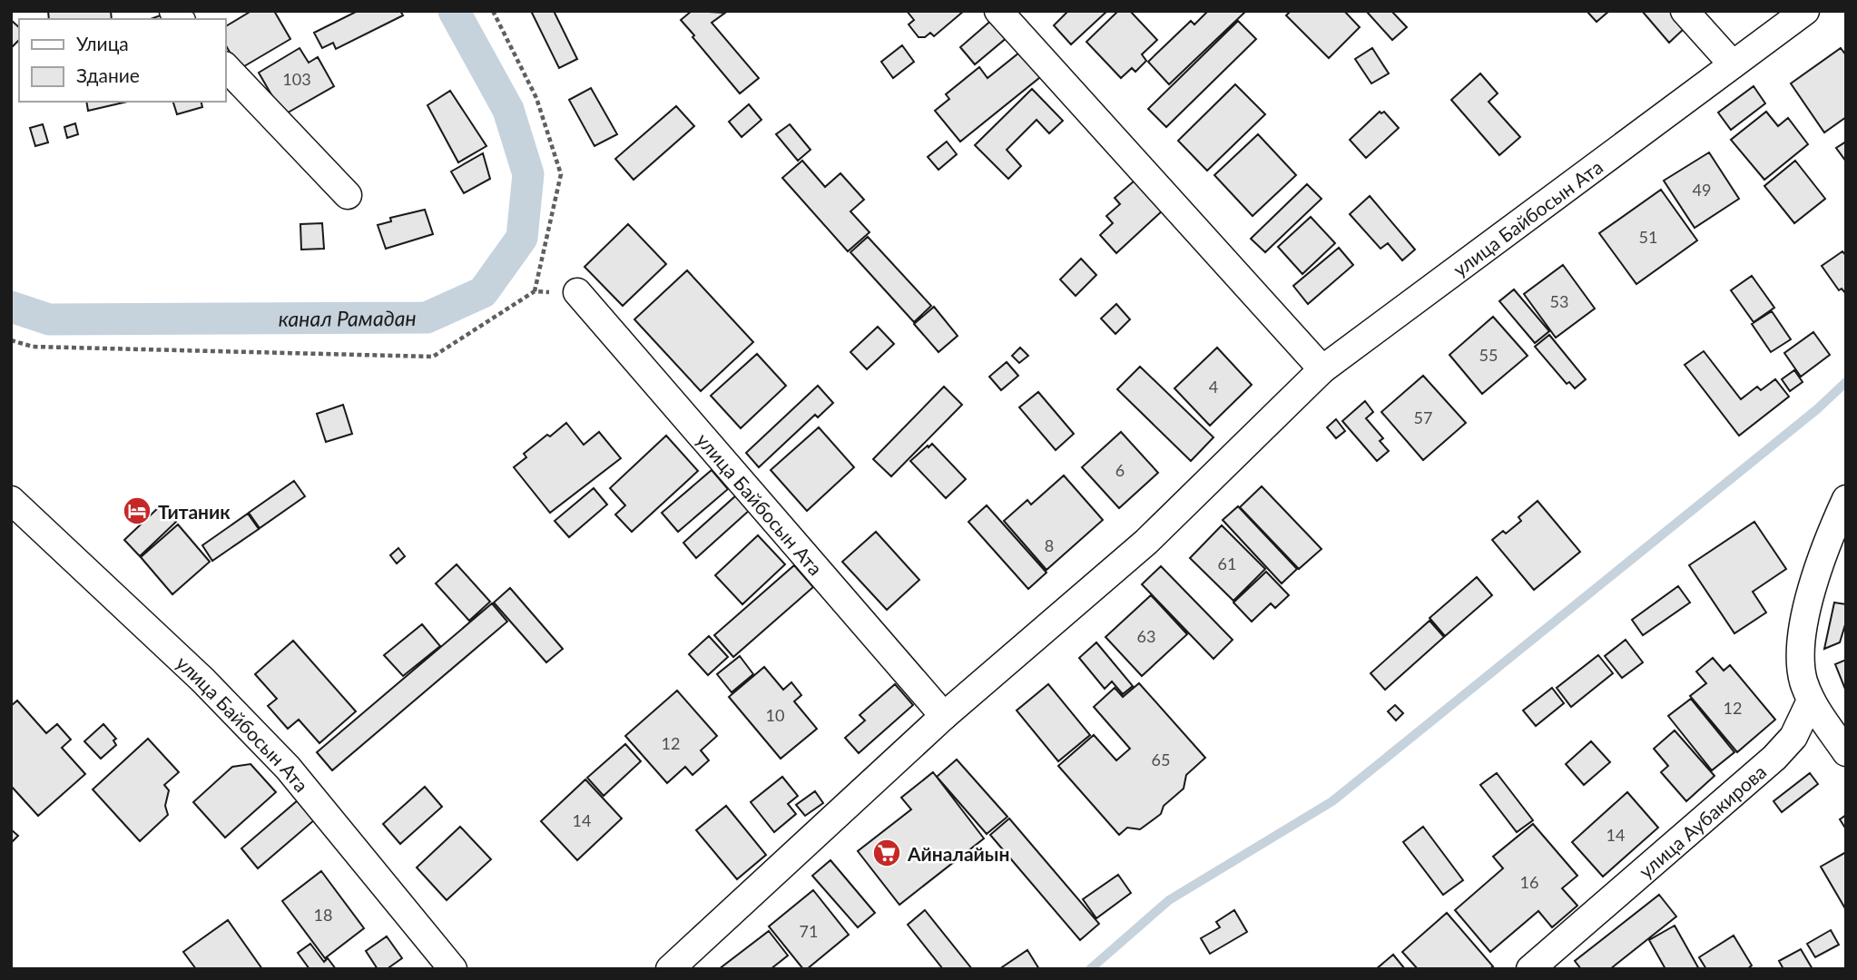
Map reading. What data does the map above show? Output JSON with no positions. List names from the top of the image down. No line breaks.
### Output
{"streets":{"street":["улица Байбосын Ата","улица Аубакирова"]},"water":["канал Рамадан"],"places":{"hotel":["Титаник"],"supermarket":["Айналайын"]},"house_numbers":["103","49","51","53","55","4","57","6","8","61","63","12","10","12","65","14","14","16","18","71"],"legend":["Улица","Здание"]}
